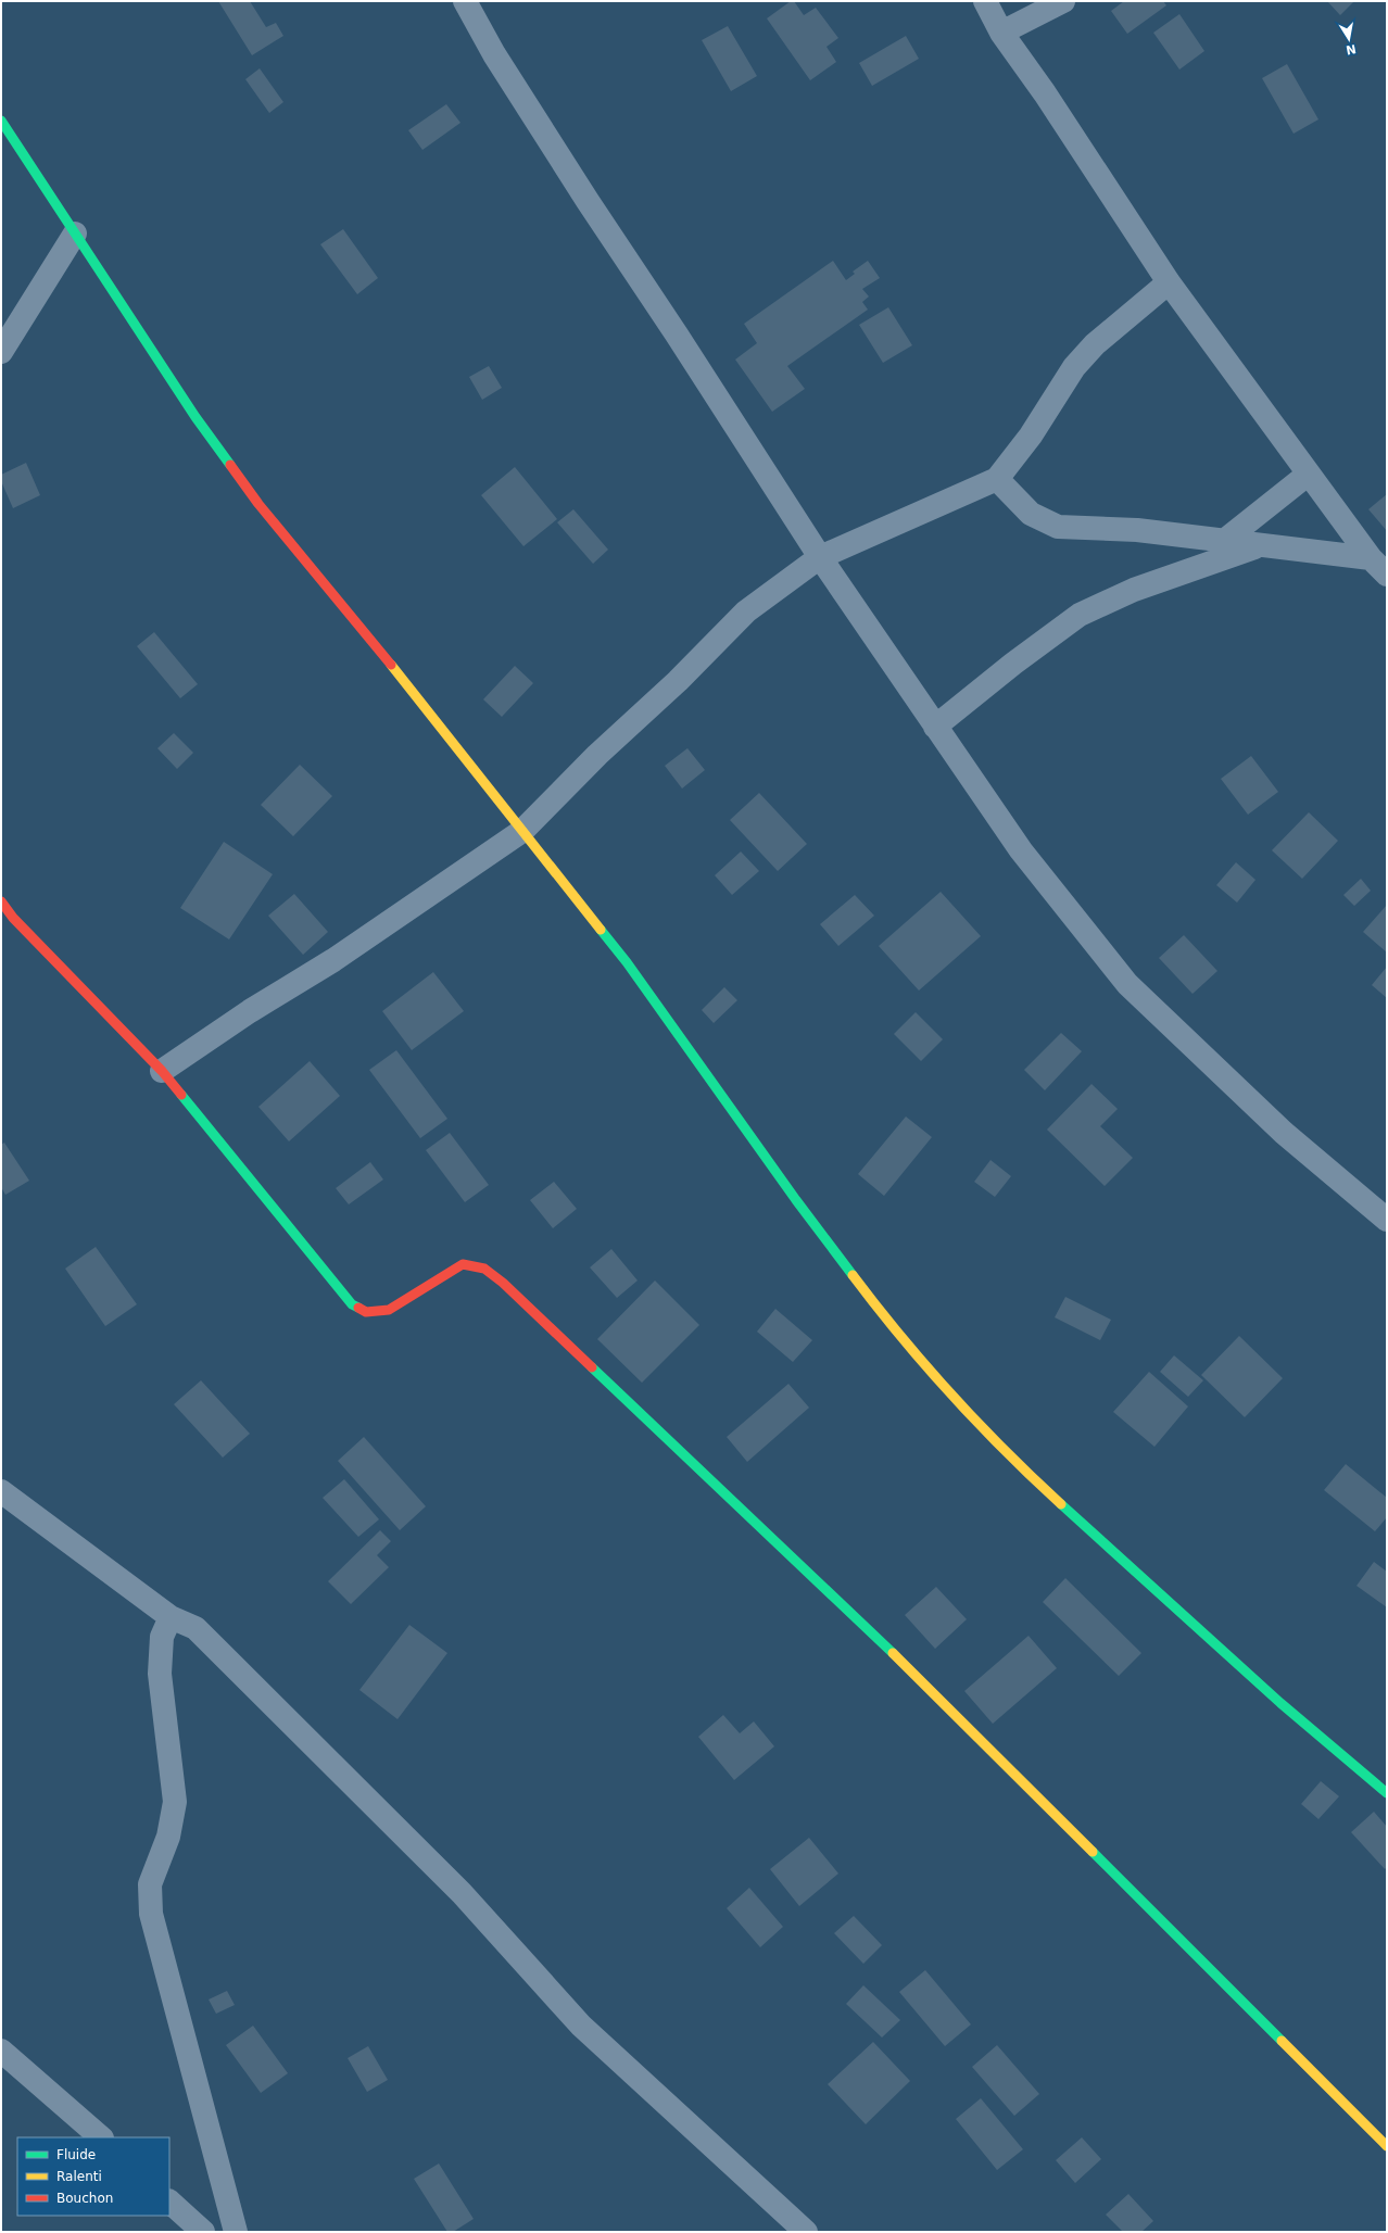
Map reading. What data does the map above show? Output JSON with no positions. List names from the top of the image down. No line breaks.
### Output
{"legend":["Fluide","Ralenti","Bouchon"],"north":"bottom"}
